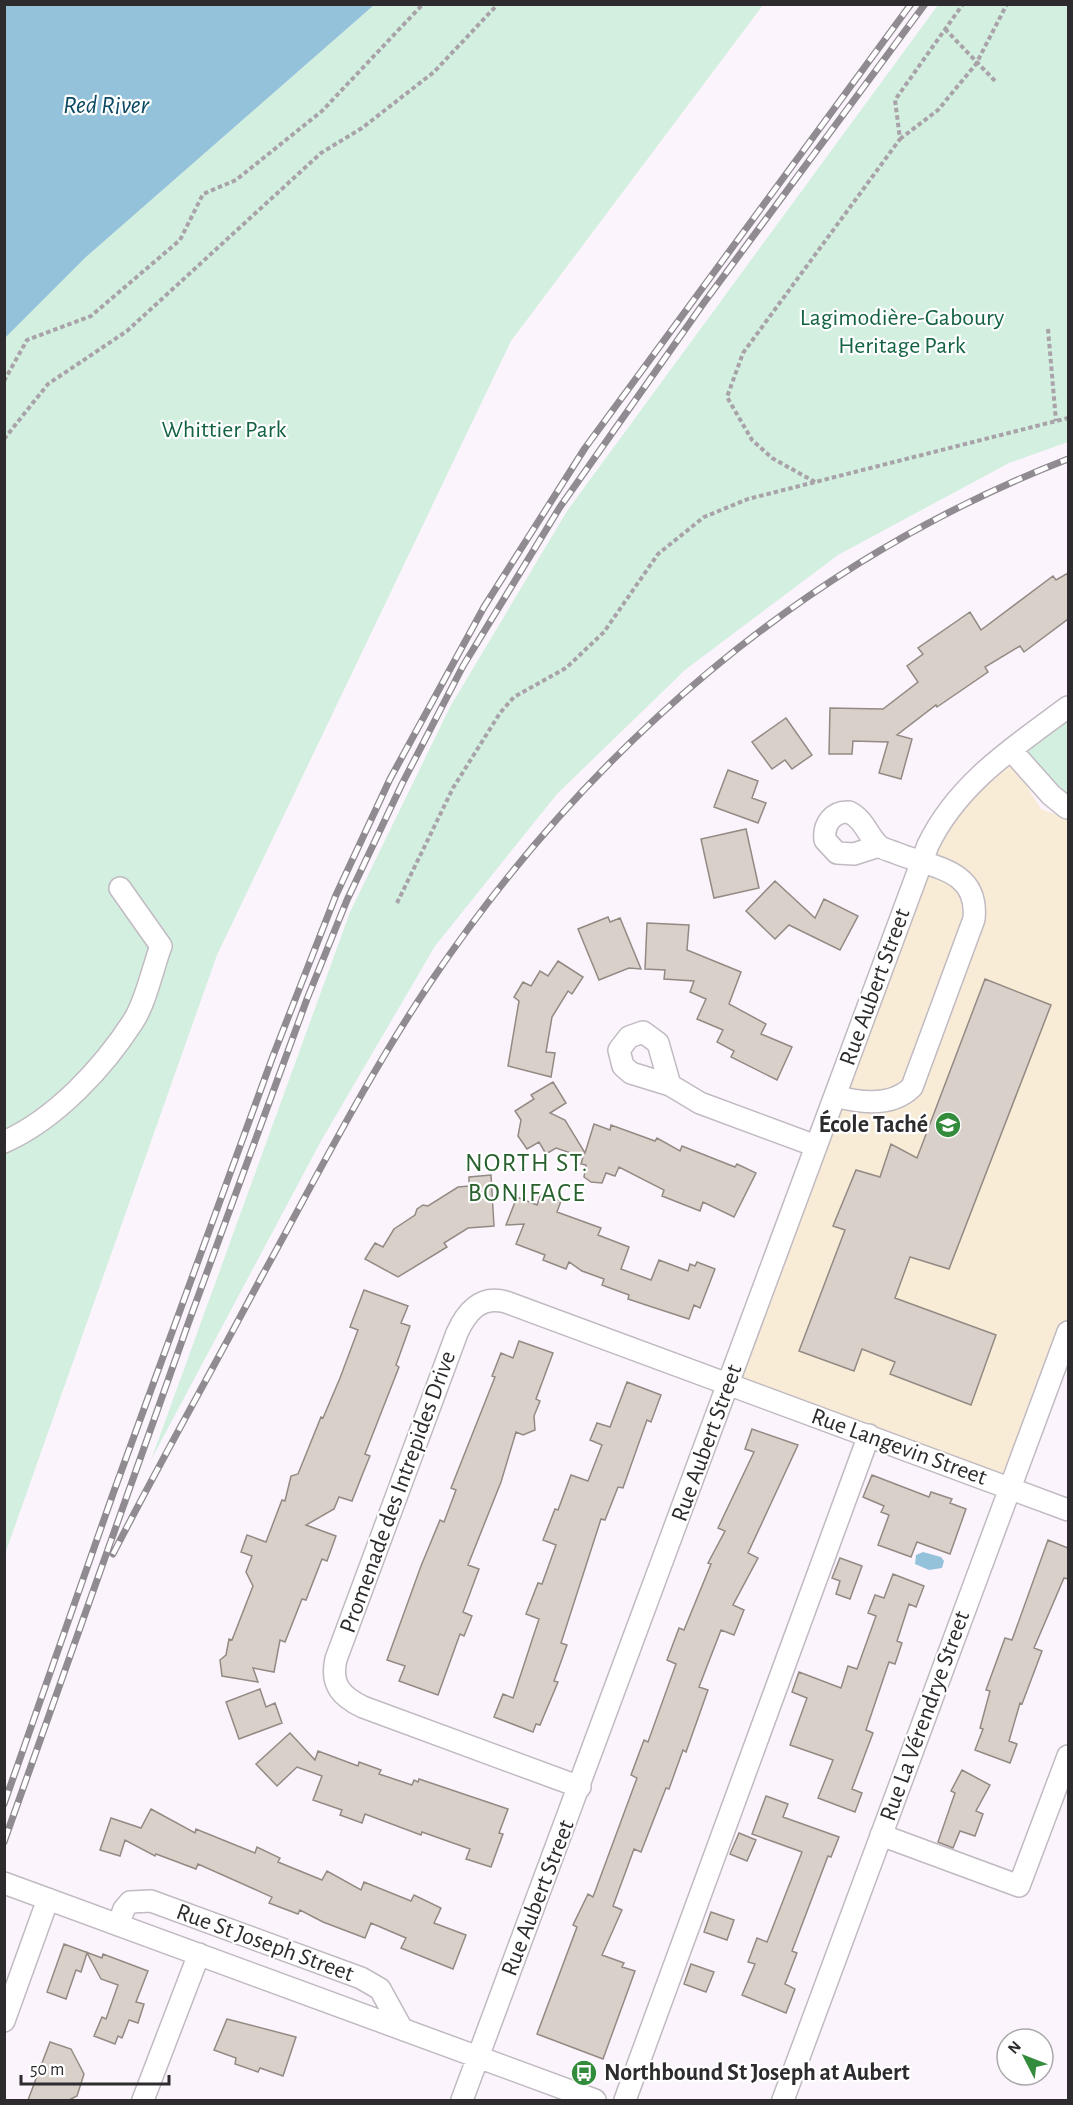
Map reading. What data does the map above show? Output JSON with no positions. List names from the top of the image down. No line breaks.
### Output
{"streets":{"street":["Rue Aubert Street","Rue Langevin Street","Promenade des Intrepides Drive","Rue La Vérendrye Street","Rue St Joseph Street"]},"crossings":[["Rue Aubert Street","Rue Langevin Street"],["Rue Aubert Street","Promenade des Intrepides Drive"],["Rue Aubert Street","Rue St Joseph Street"],["Rue Langevin Street","Promenade des Intrepides Drive"],["Rue Langevin Street","Rue La Vérendrye Street"]],"districts":["NORTH ST. BONIFACE"],"water":["Red River"],"parks":["Lagimodière-Gaboury Heritage Park","Whittier Park"],"places":{"school or university":["École Taché"],"bus stop":["Northbound St Joseph at Aubert"]},"scale_bar":"50 m","north":"top left"}
